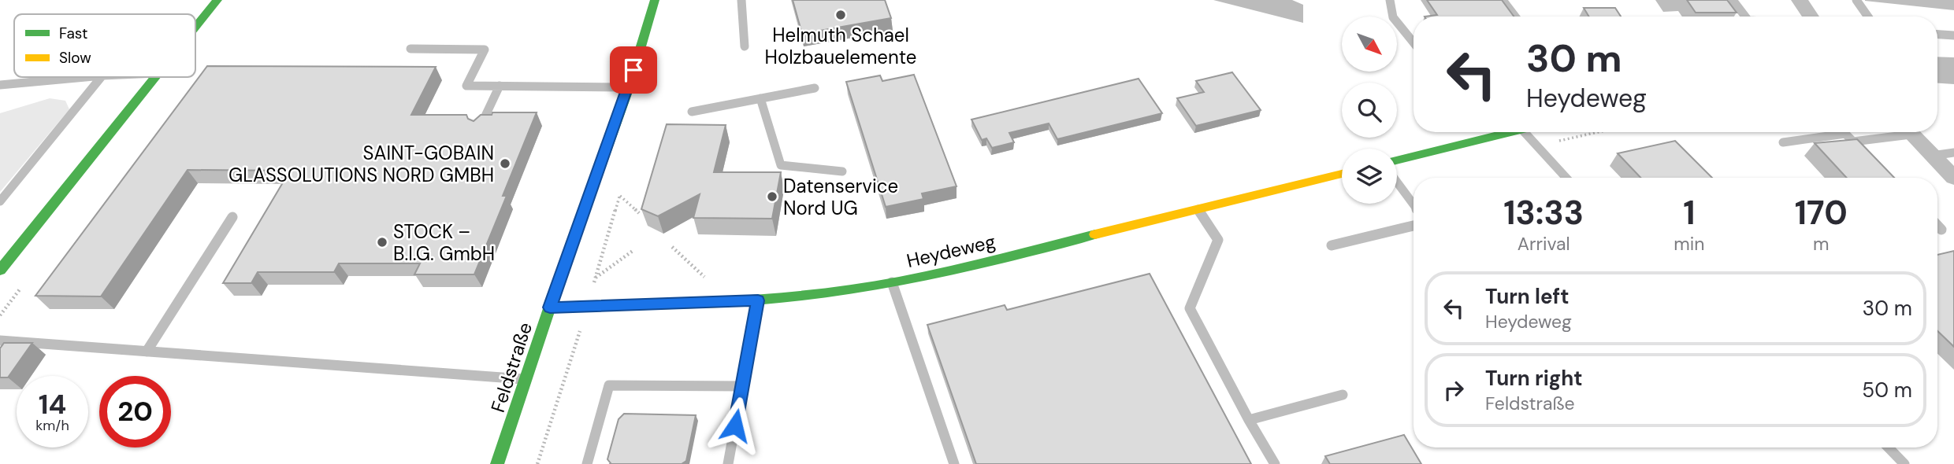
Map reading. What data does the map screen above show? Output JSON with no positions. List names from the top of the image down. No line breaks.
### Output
{"streets":{"street":["Heydeweg","Feldstraße"]},"crossings":[["Heydeweg","Feldstraße"]],"places":["Helmuth Schael Holzbauelemente","SAINT-GOBAIN GLASSOLUTIONS NORD GMBH","Datenservice Nord UG","STOCK – B.I.G. GmbH"],"legend":["Fast","Slow"],"north":"bottom right","page":{"turn":["30 m","Heydeweg"],"eta":["13:33","Arrival","1","min","170","m"],"list":[{"name":"Turn left","note":"Heydeweg","value":"30 m"},{"name":"Turn right","note":"Feldstraße","value":"50 m"}],"speed":"14 km/h","limit":"20"}}
